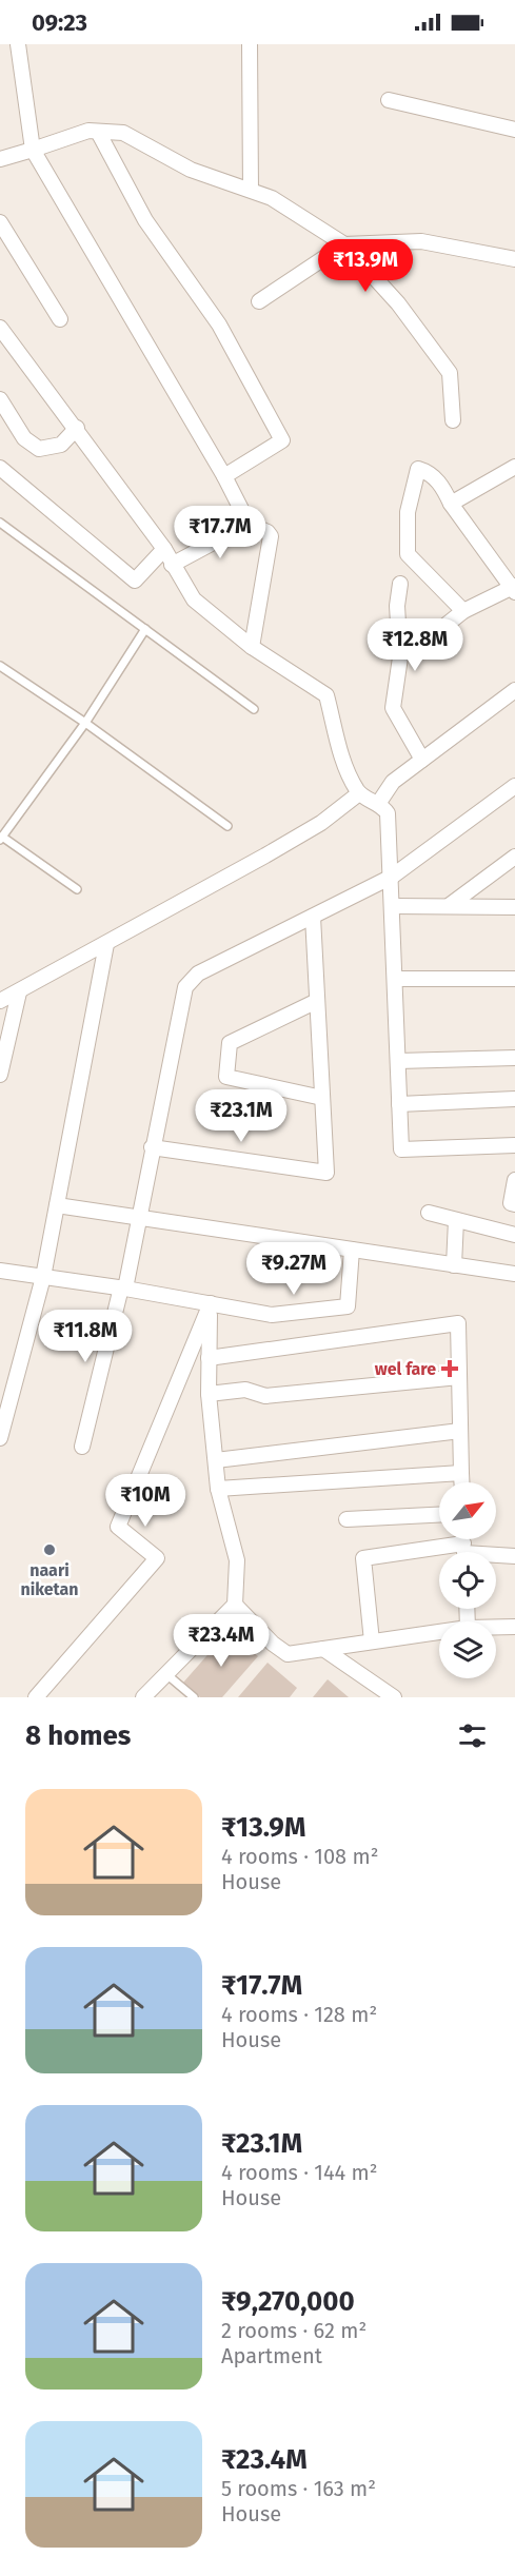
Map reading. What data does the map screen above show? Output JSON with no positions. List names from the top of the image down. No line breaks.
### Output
{"places":{"health":["wel fare"],"other":["naari niketan"]},"north":"top right","page":{"status":"09:23","price":["₹13.9M","₹17.7M","₹12.8M","₹23.1M","₹9.27M","₹11.8M","₹10M","₹23.4M"],"heading":"8 homes","list":[{"name":"₹13.9M","note":"4 rooms · 108 m² · House"},{"name":"₹17.7M","note":"4 rooms · 128 m² · House"},{"name":"₹23.1M","note":"4 rooms · 144 m² · House"},{"name":"₹9,270,000","note":"2 rooms · 62 m² · Apartment"},{"name":"₹23.4M","note":"5 rooms · 163 m² · House"}]}}
